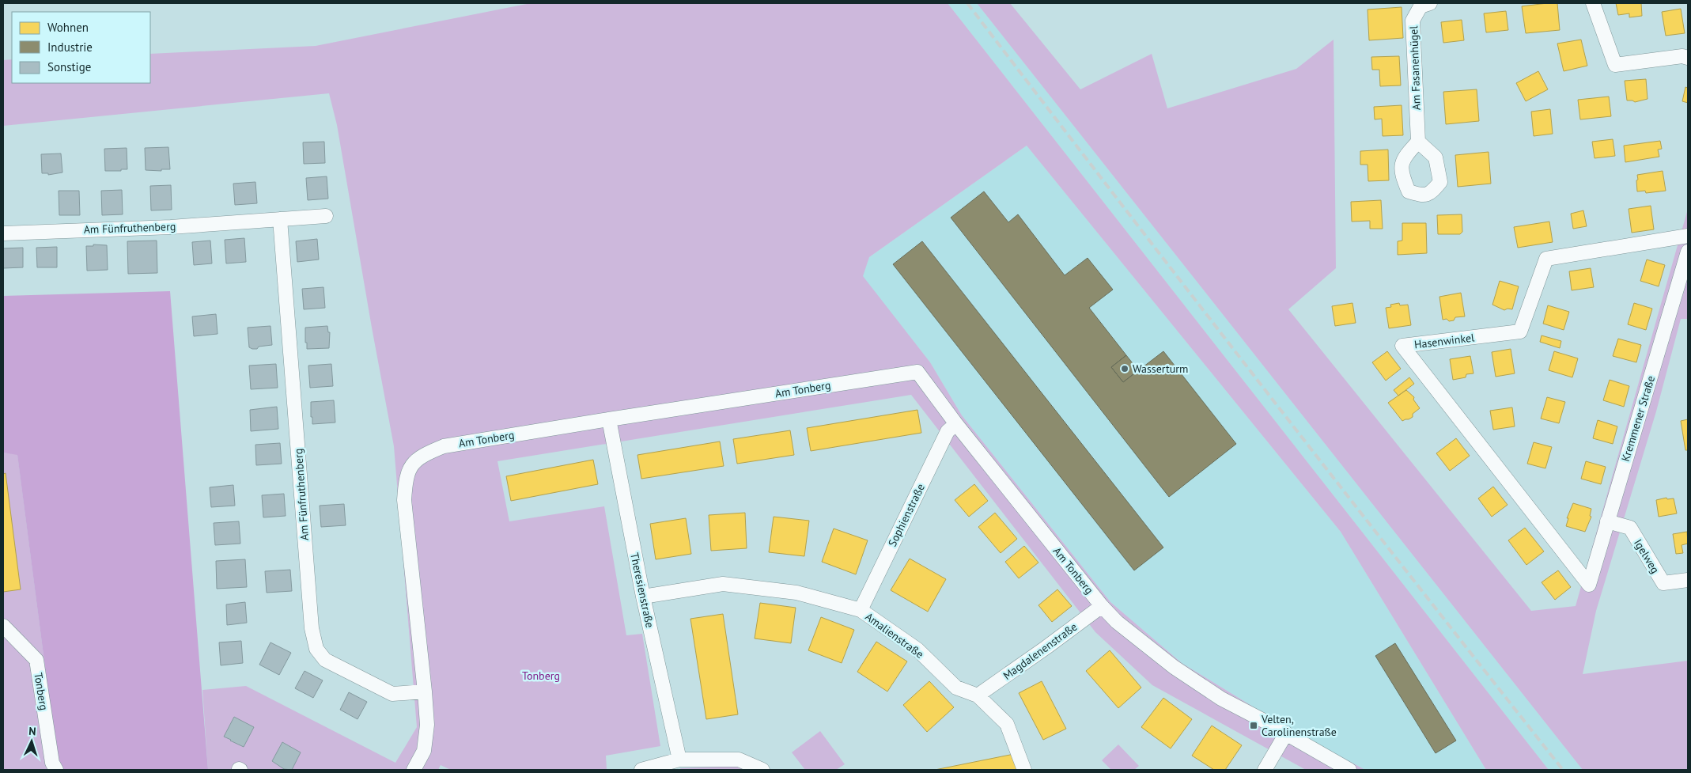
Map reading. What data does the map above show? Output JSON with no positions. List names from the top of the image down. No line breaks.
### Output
{"streets":{"street":["Am Fasanenhügel","Am Fünfruthenberg","Hasenwinkel","Am Tonberg","Kremmener Straße","Sophienstraße","Igelweg","Theresienstraße","Amalienstraße","Magdalenenstraße","Tonberg"]},"crossings":[["Am Fünfruthenberg","Am Tonberg"],["Hasenwinkel","Kremmener Straße"],["Am Tonberg","Sophienstraße"],["Am Tonberg","Theresienstraße"],["Am Tonberg","Magdalenenstraße"],["Kremmener Straße","Igelweg"],["Sophienstraße","Amalienstraße"],["Theresienstraße","Amalienstraße"],["Amalienstraße","Magdalenenstraße"]],"parks":["Tonberg"],"places":{"other":["Wasserturm"],"transit":["Velten, Carolinenstraße"]},"legend":["Wohnen","Industrie","Sonstige"],"north":"top"}
